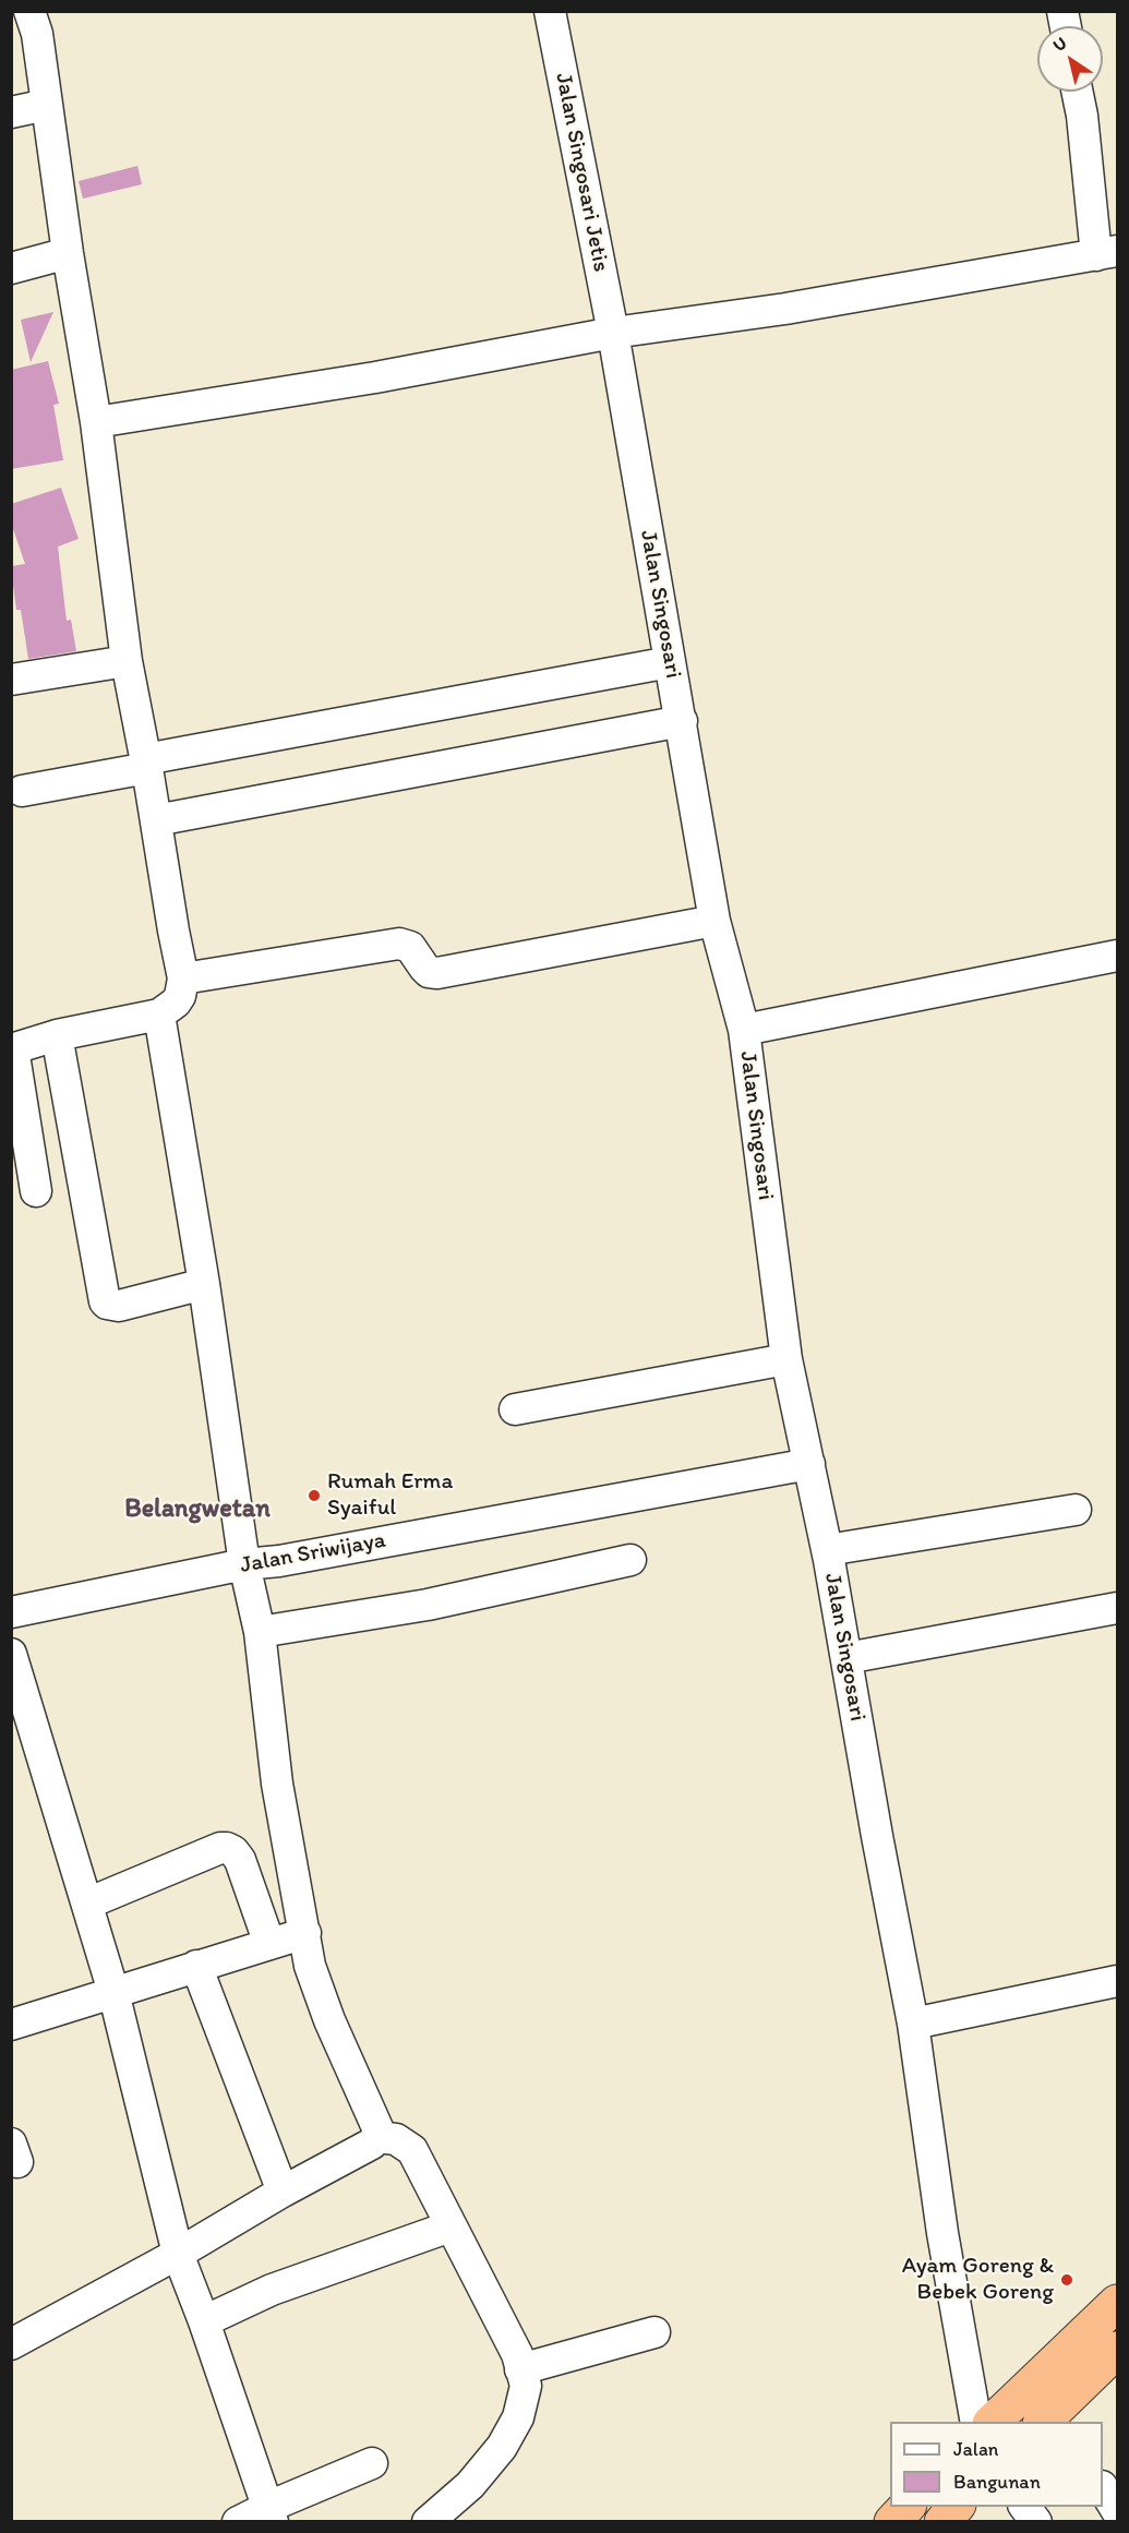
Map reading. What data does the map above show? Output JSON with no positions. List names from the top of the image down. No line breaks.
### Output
{"streets":{"street":["Jalan Singosari Jetis","Jalan Singosari","Jalan Sriwijaya"]},"crossings":[["Jalan Singosari Jetis","Jalan Singosari"],["Jalan Singosari","Jalan Sriwijaya"]],"districts":["Belangwetan"],"places":["Rumah Erma Syaiful","Ayam Goreng & Bebek Goreng"],"legend":["Jalan","Bangunan"],"north":"top left"}
